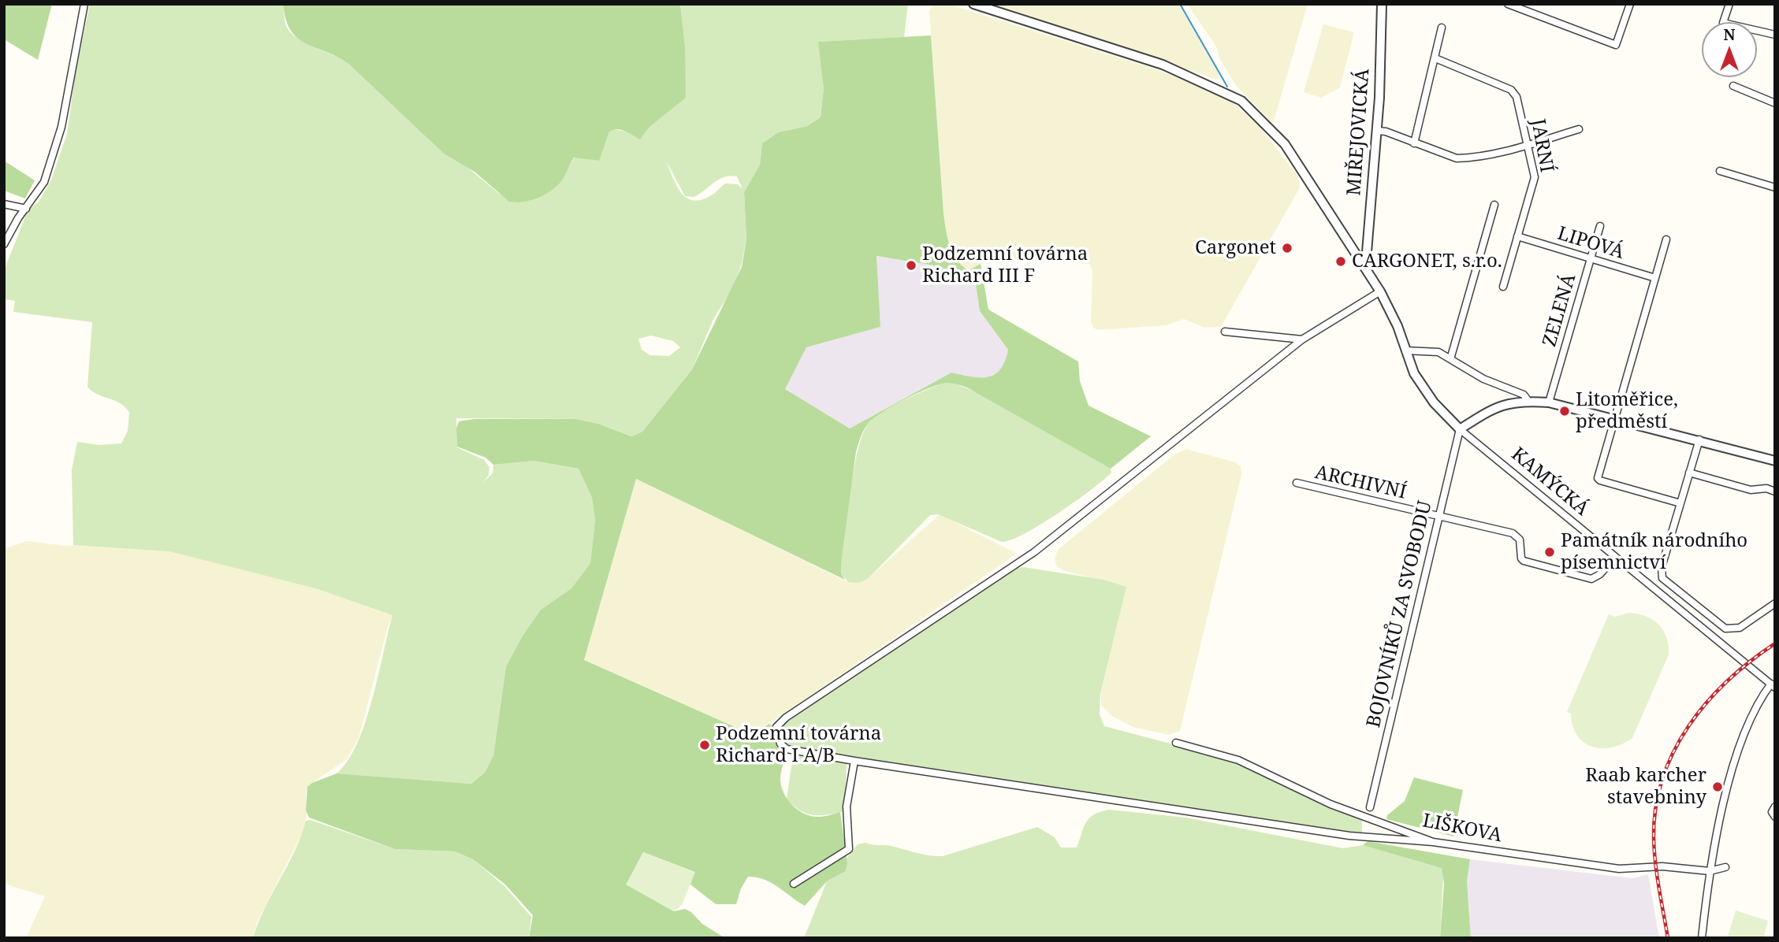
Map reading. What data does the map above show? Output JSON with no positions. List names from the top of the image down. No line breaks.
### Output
{"streets":{"street":["MIŘEJOVICKÁ","JARNÍ","LIPOVÁ","ZELENÁ","KAMÝCKÁ","ARCHIVNÍ","BOJOVNÍKŮ ZA SVOBODU","LIŠKOVA"]},"crossings":[["MIŘEJOVICKÁ","KAMÝCKÁ"],["JARNÍ","LIPOVÁ"],["LIPOVÁ","ZELENÁ"],["KAMÝCKÁ","ARCHIVNÍ"],["KAMÝCKÁ","BOJOVNÍKŮ ZA SVOBODU"],["KAMÝCKÁ","LIŠKOVA"],["ARCHIVNÍ","BOJOVNÍKŮ ZA SVOBODU"]],"places":["Cargonet","CARGONET, s.r.o.","Podzemní továrna Richard III F","Litoměřice, předměstí","Památník národního písemnictví","Podzemní továrna Richard I A/B","Raab karcher stavebniny"],"north":"top"}
